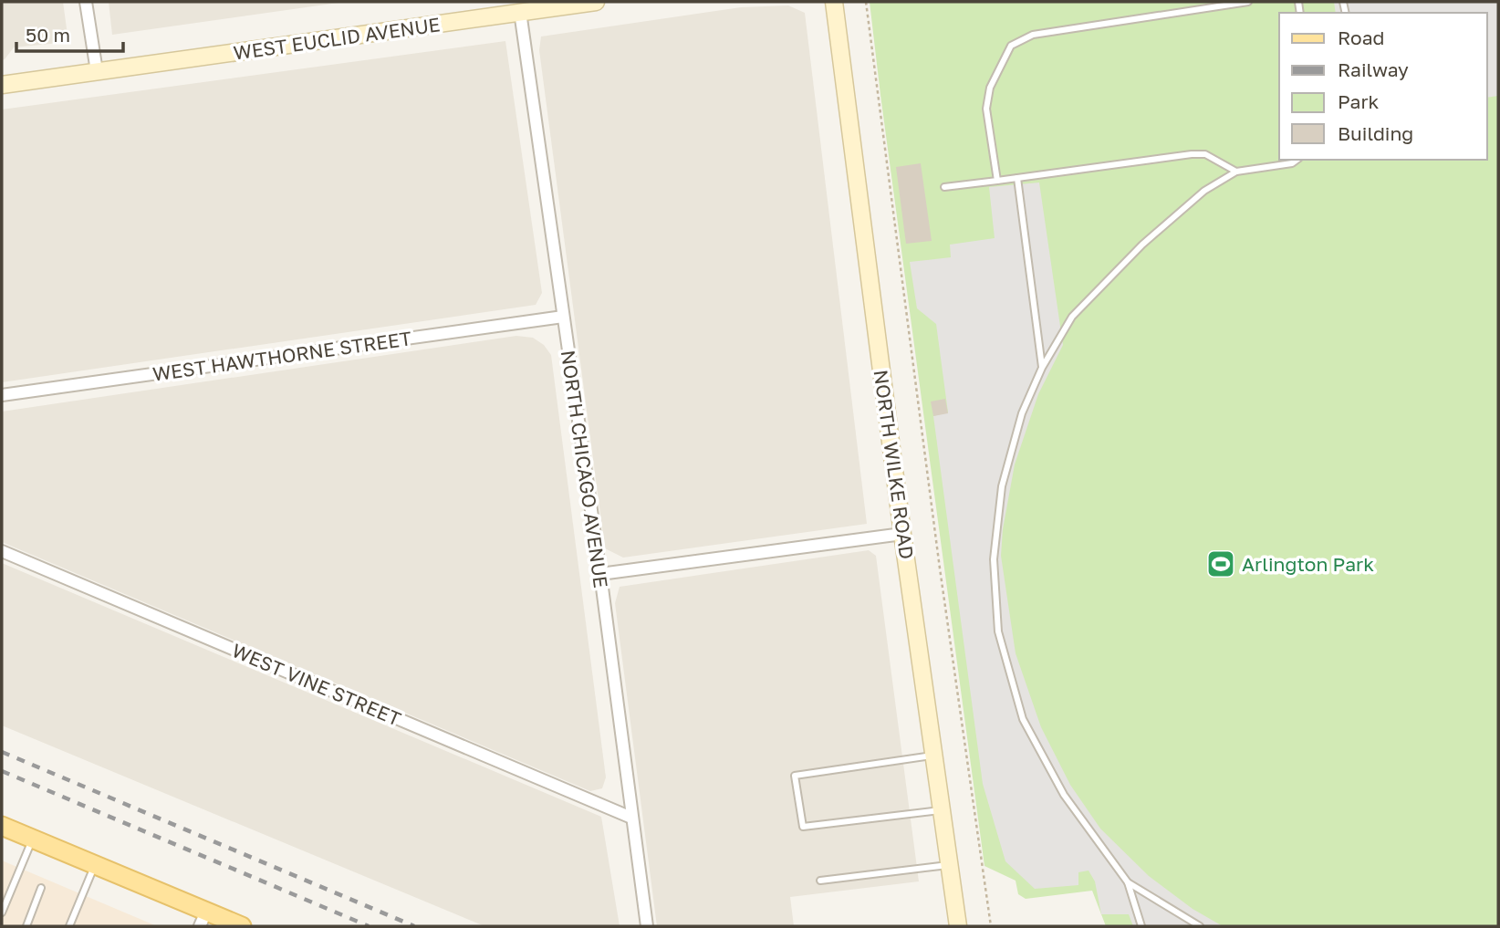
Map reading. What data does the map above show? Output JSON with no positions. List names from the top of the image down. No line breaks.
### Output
{"streets":{"main road":["WEST EUCLID AVENUE","NORTH WILKE ROAD"],"street":["WEST HAWTHORNE STREET","NORTH CHICAGO AVENUE","WEST VINE STREET"]},"crossings":[["WEST EUCLID AVENUE","NORTH CHICAGO AVENUE"],["WEST HAWTHORNE STREET","NORTH CHICAGO AVENUE"],["NORTH CHICAGO AVENUE","WEST VINE STREET"]],"places":{"sports":["Arlington Park"]},"legend":["Road","Railway","Park","Building"],"scale_bar":"50 m"}
